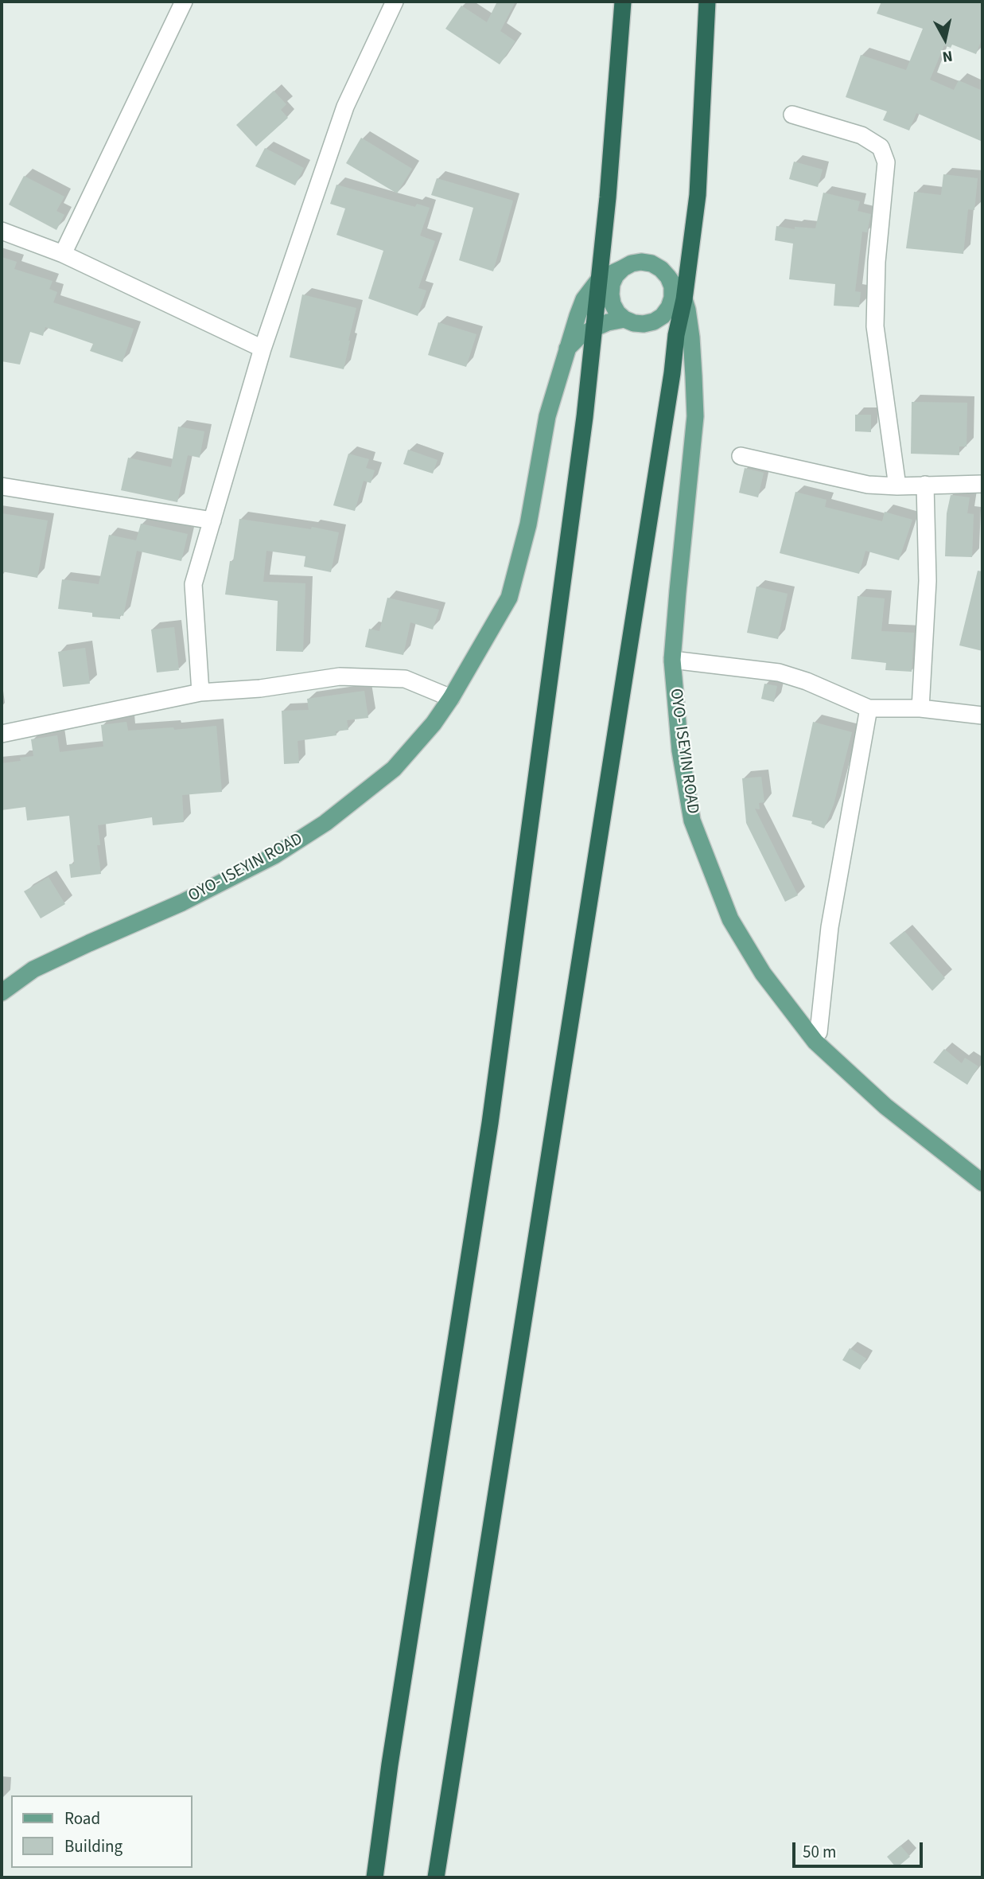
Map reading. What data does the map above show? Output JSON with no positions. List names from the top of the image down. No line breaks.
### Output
{"streets":{"main road":["OYO- ISEYIN ROAD"]},"legend":["Road","Building"],"scale_bar":"50 m","north":"bottom"}
